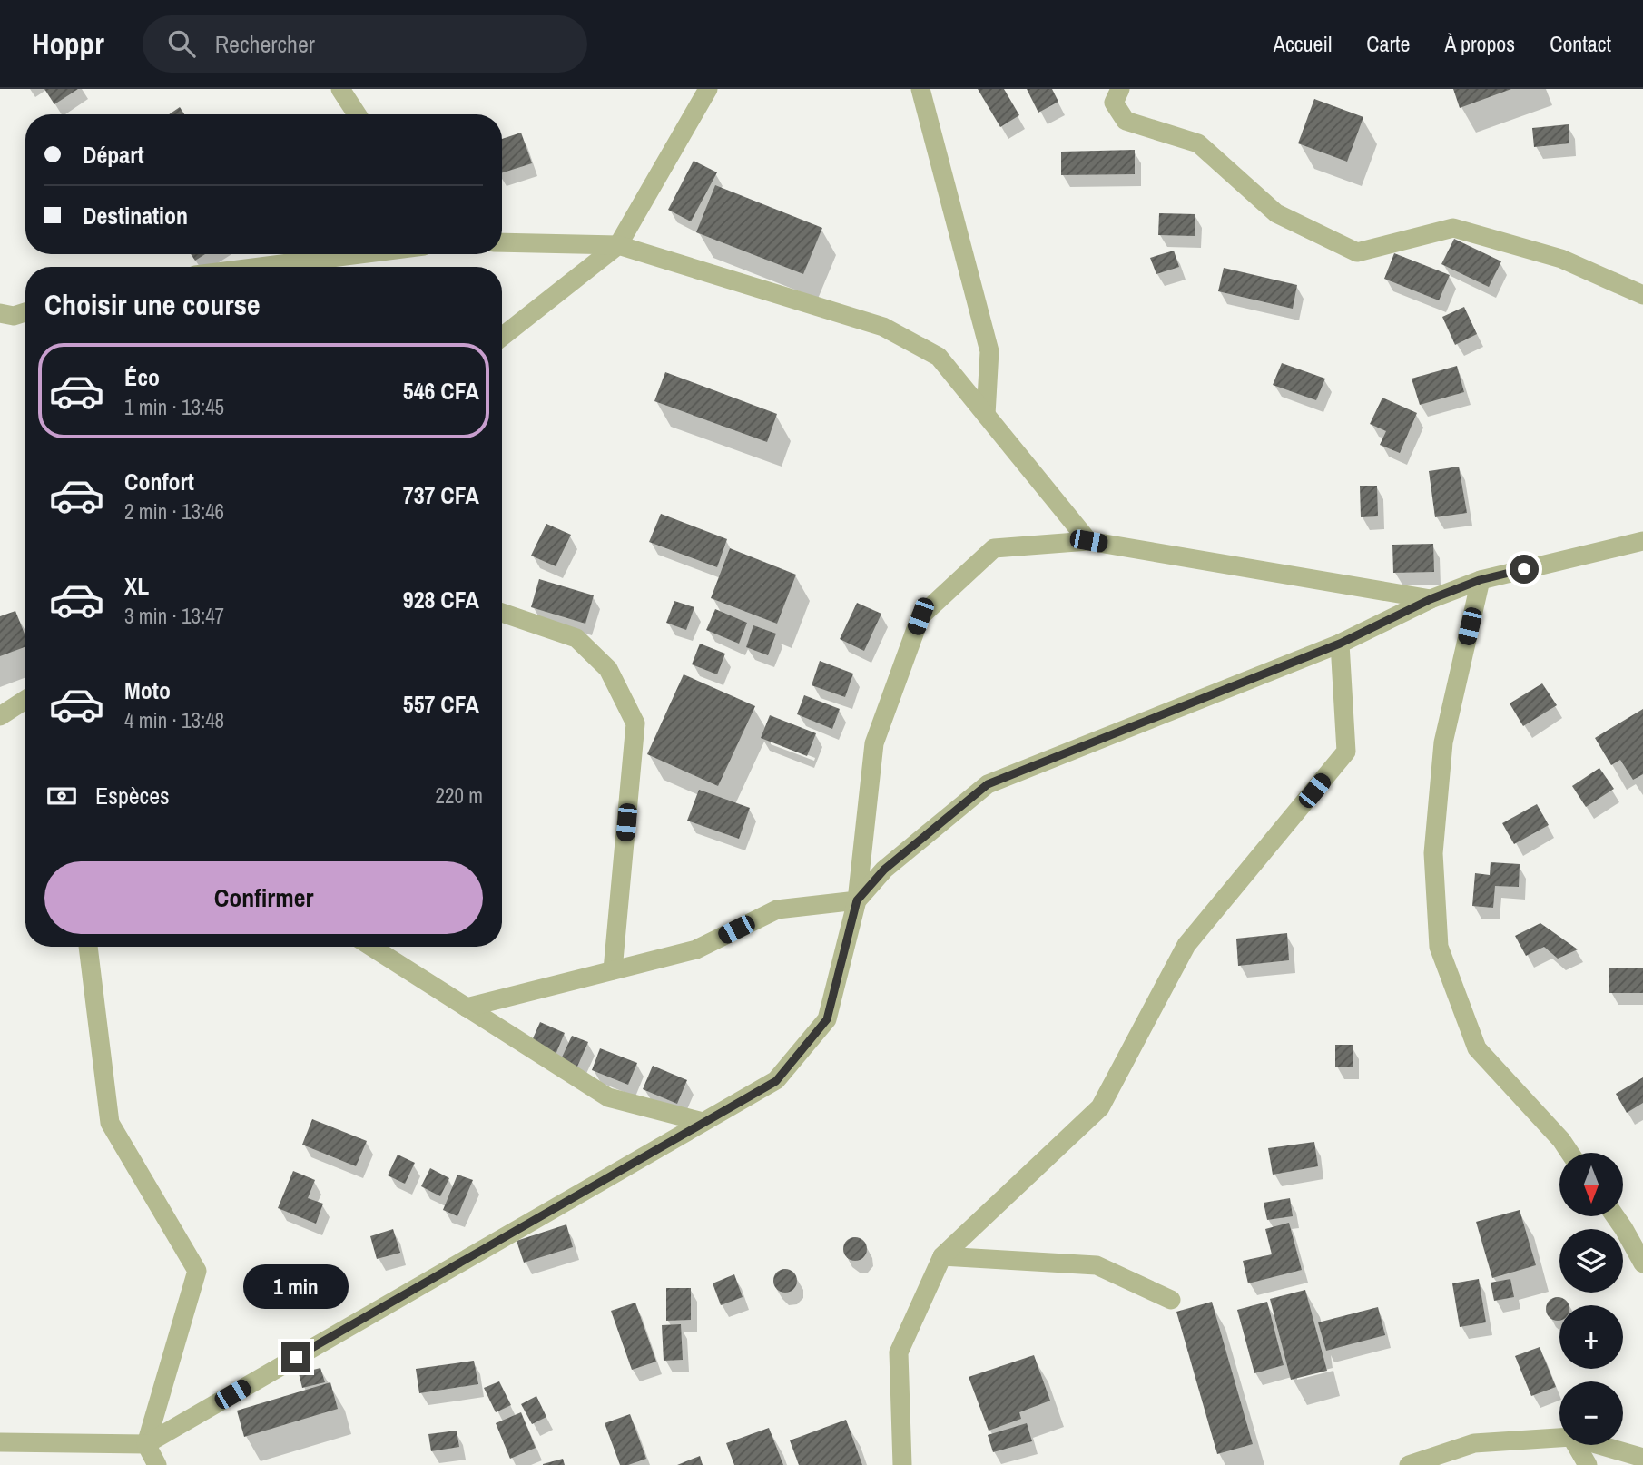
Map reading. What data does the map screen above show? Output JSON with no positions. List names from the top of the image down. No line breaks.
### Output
{"north":"bottom","page":{"header":"Hoppr","search":"Rechercher","nav":["Accueil","Carte","À propos","Contact"],"banner":["Départ","Destination"],"heading":"Choisir une course","list":[{"name":"Éco","note":"1 min · 13:45","value":"546 CFA"},{"name":"Confort","note":"2 min · 13:46","value":"737 CFA"},{"name":"XL","note":"3 min · 13:47","value":"928 CFA"},{"name":"Moto","note":"4 min · 13:48","value":"557 CFA"}],"pay":["Espèces","220 m"],"buttons":"Confirmer","map_buttons":["+","−"],"bubble":"1 min"}}
